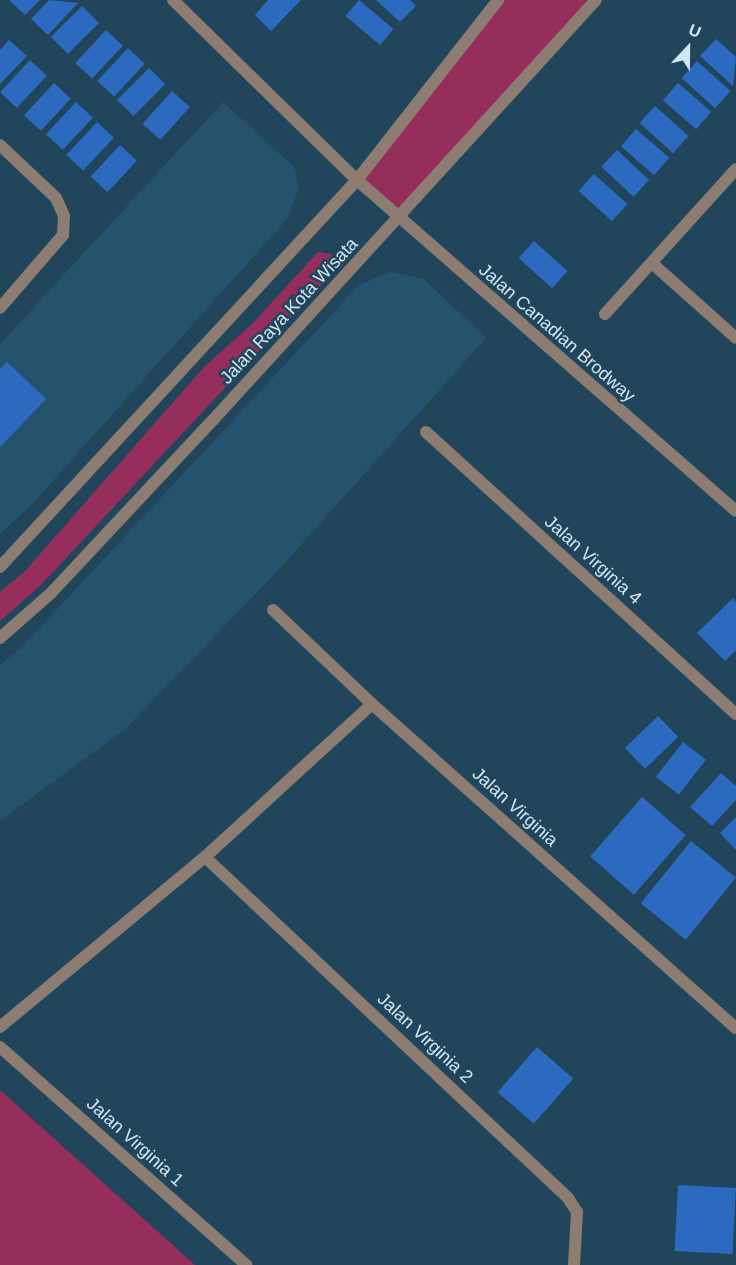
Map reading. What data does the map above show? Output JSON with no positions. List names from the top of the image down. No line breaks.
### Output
{"streets":{"street":["Jalan Raya Kota Wisata","Jalan Canadian Brodway","Jalan Virginia 4","Jalan Virginia","Jalan Virginia 2","Jalan Virginia 1"]},"crossings":[["Jalan Raya Kota Wisata","Jalan Canadian Brodway"]],"north":"top"}
